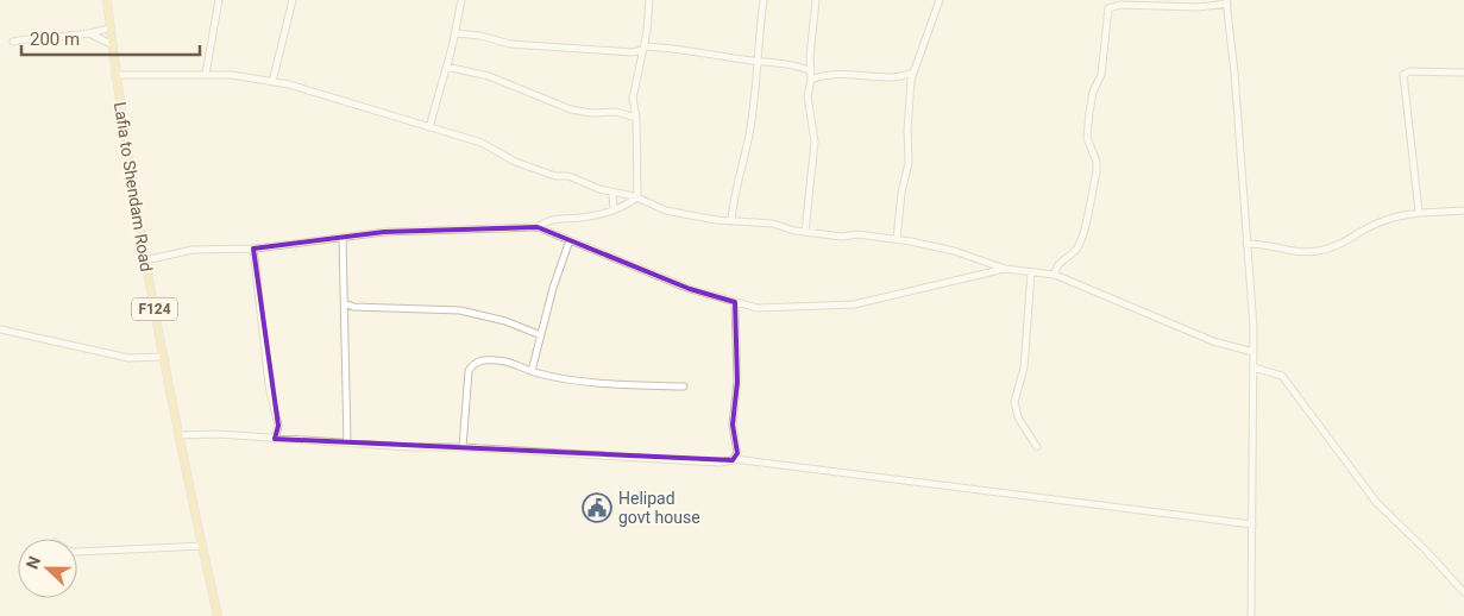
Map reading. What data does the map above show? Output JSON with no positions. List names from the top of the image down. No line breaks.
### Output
{"streets":{"main road":["Lafia to Shendam Road","F124"]},"places":{"public building":["Helipad govt house"]},"scale_bar":"200 m","north":"left"}
